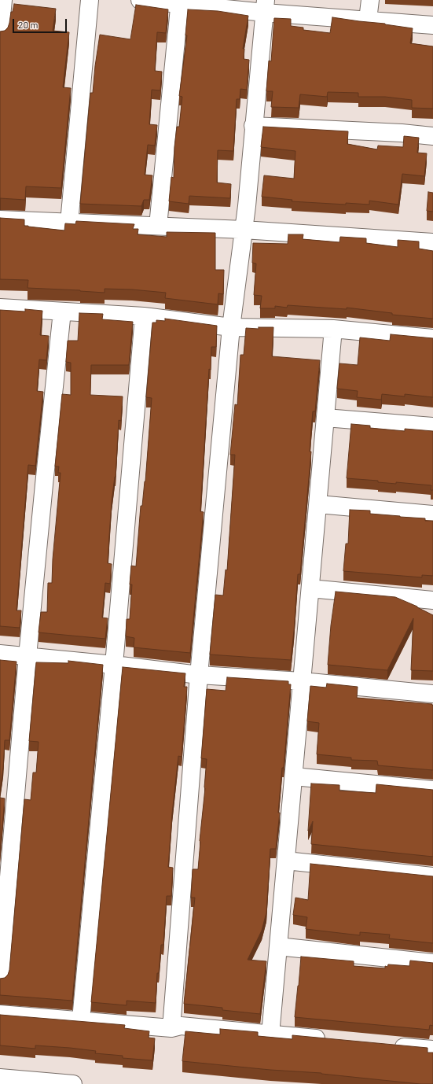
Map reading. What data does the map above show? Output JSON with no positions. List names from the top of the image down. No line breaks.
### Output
{"scale_bar":"20 m"}
